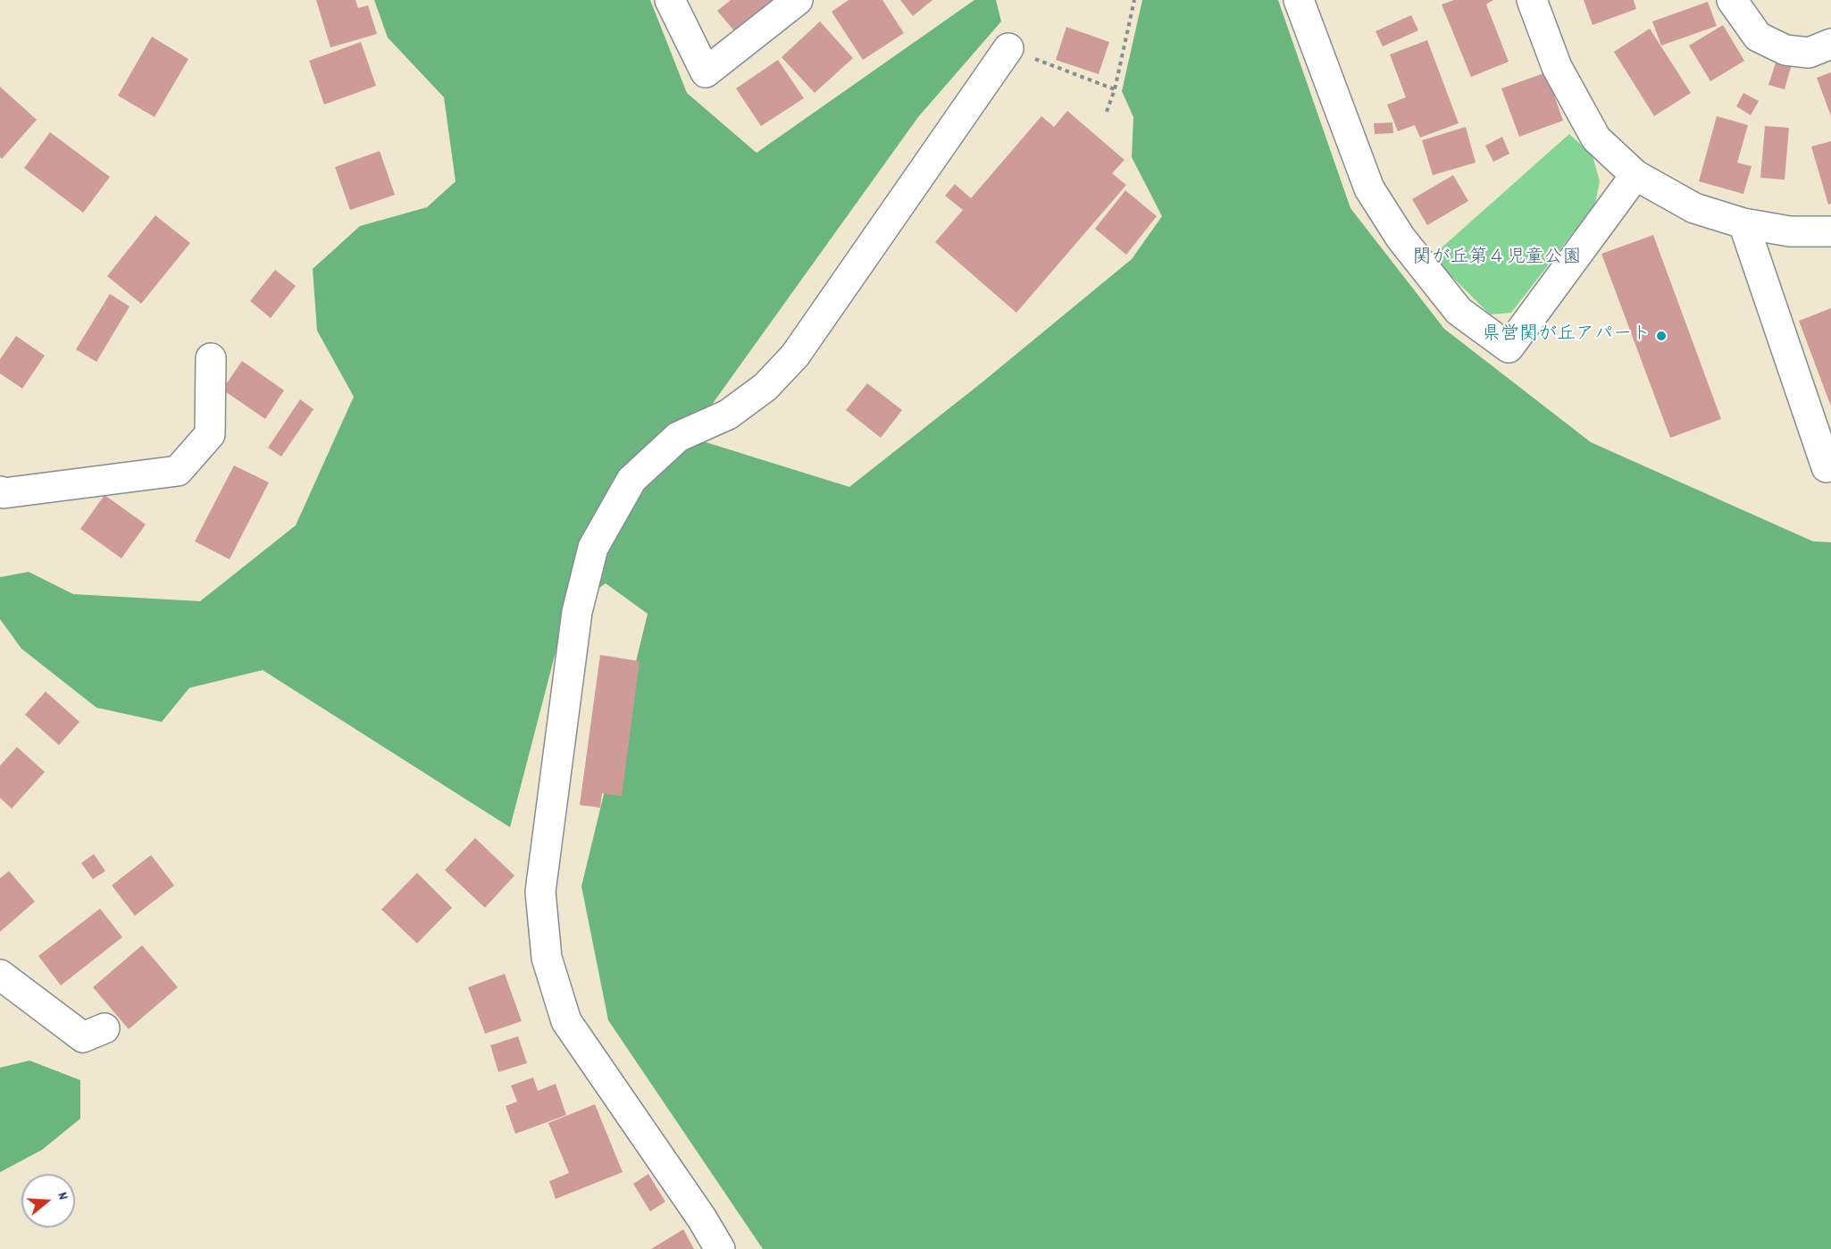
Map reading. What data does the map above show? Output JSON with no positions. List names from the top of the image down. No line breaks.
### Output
{"parks":["関が丘第４児童公園"],"places":["県営関が丘アパート"],"north":"right"}
